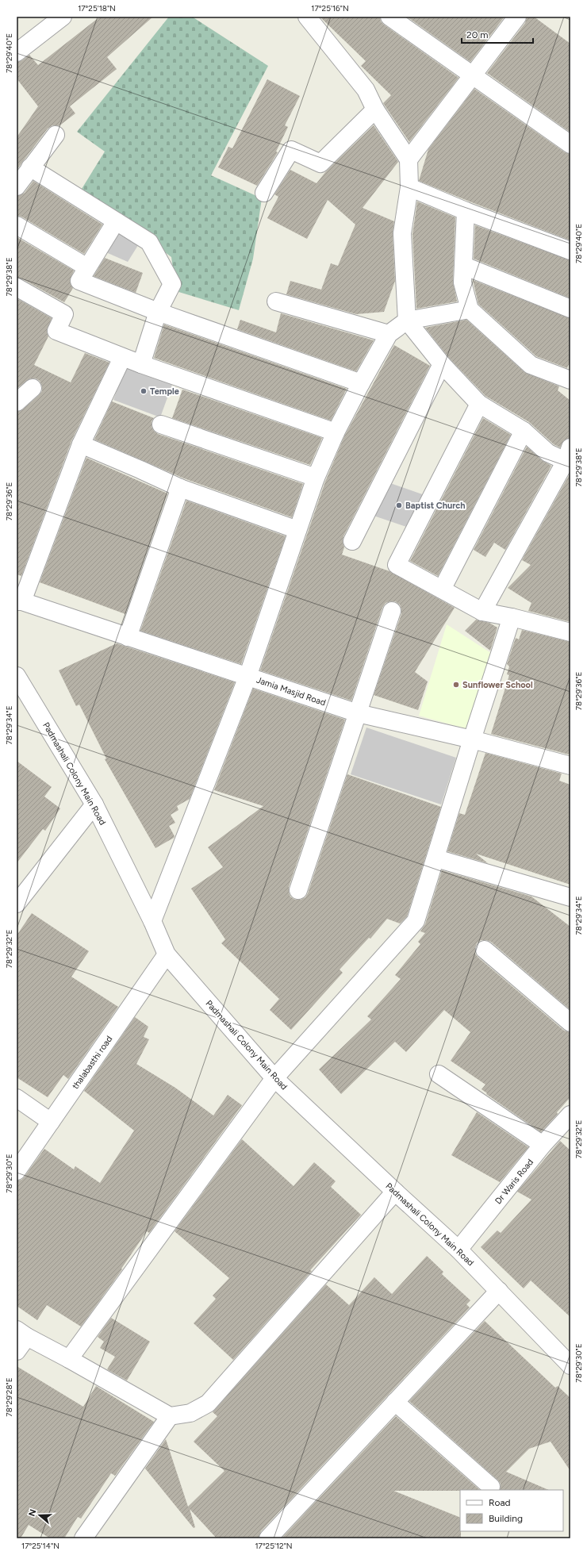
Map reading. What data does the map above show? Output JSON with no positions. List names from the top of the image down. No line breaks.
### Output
{"streets":{"street":["Jamia Masjid Road","Padmashali Colony Main Road","thalabasthi road","Dr Waris Road"]},"crossings":[["Padmashali Colony Main Road","thalabasthi road"],["Padmashali Colony Main Road","Dr Waris Road"]],"places":["Temple","Baptist Church","Sunflower School"],"legend":["Road","Building"],"scale_bar":"20 m","north":"left","coordinates":["17°25'18\"N","17°25'16\"N","78°29'40\"E","78°29'38\"E","78°29'36\"E","78°29'34\"E","78°29'32\"E","78°29'30\"E","78°29'28\"E","17°25'14\"N","17°25'12\"N"]}
